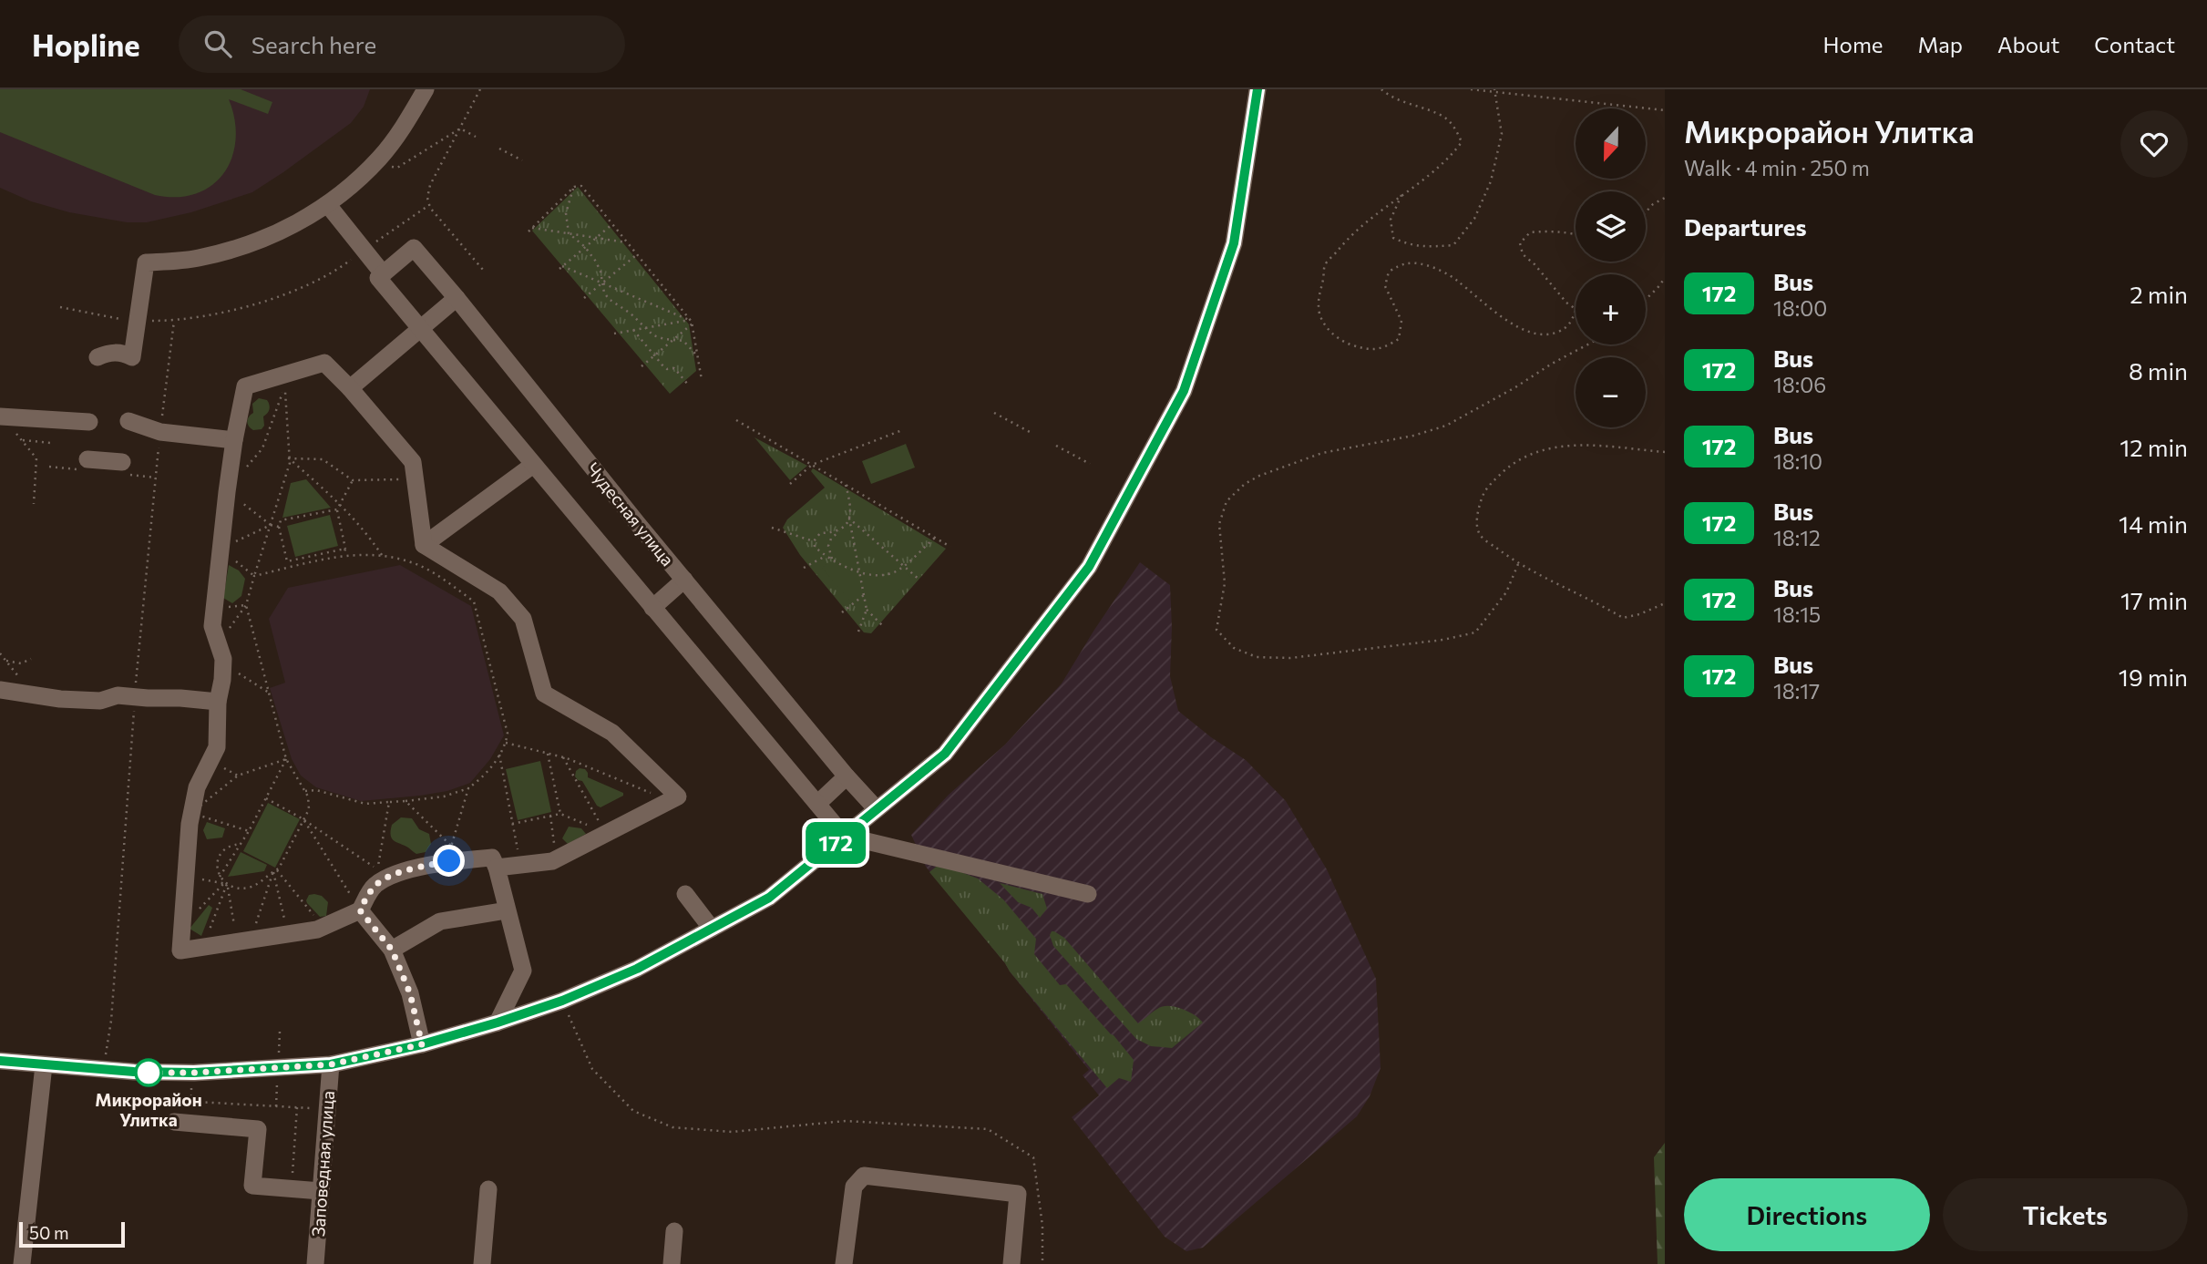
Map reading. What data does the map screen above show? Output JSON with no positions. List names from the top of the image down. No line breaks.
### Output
{"streets":{"street":["Чудесная улица","Заповедная улица"]},"places":["Микрорайон Улитка"],"lines":["bus line 172"],"scale_bar":"50 m","north":"bottom","page":{"header":"Hopline","search":"Search here","nav":["Home","Map","About","Contact"],"on_map":"172","heading":[["Микрорайон Улитка","Walk · 4 min · 250 m"],"Departures"],"map_buttons":["+","−"],"list":[{"mark":"172","name":"Bus","note":"18:00","value":"2 min"},{"mark":"172","name":"Bus","note":"18:06","value":"8 min"},{"mark":"172","name":"Bus","note":"18:10","value":"12 min"},{"mark":"172","name":"Bus","note":"18:12","value":"14 min"},{"mark":"172","name":"Bus","note":"18:15","value":"17 min"},{"mark":"172","name":"Bus","note":"18:17","value":"19 min"}],"buttons":["Directions","Tickets"],"scale":"50 m"}}
